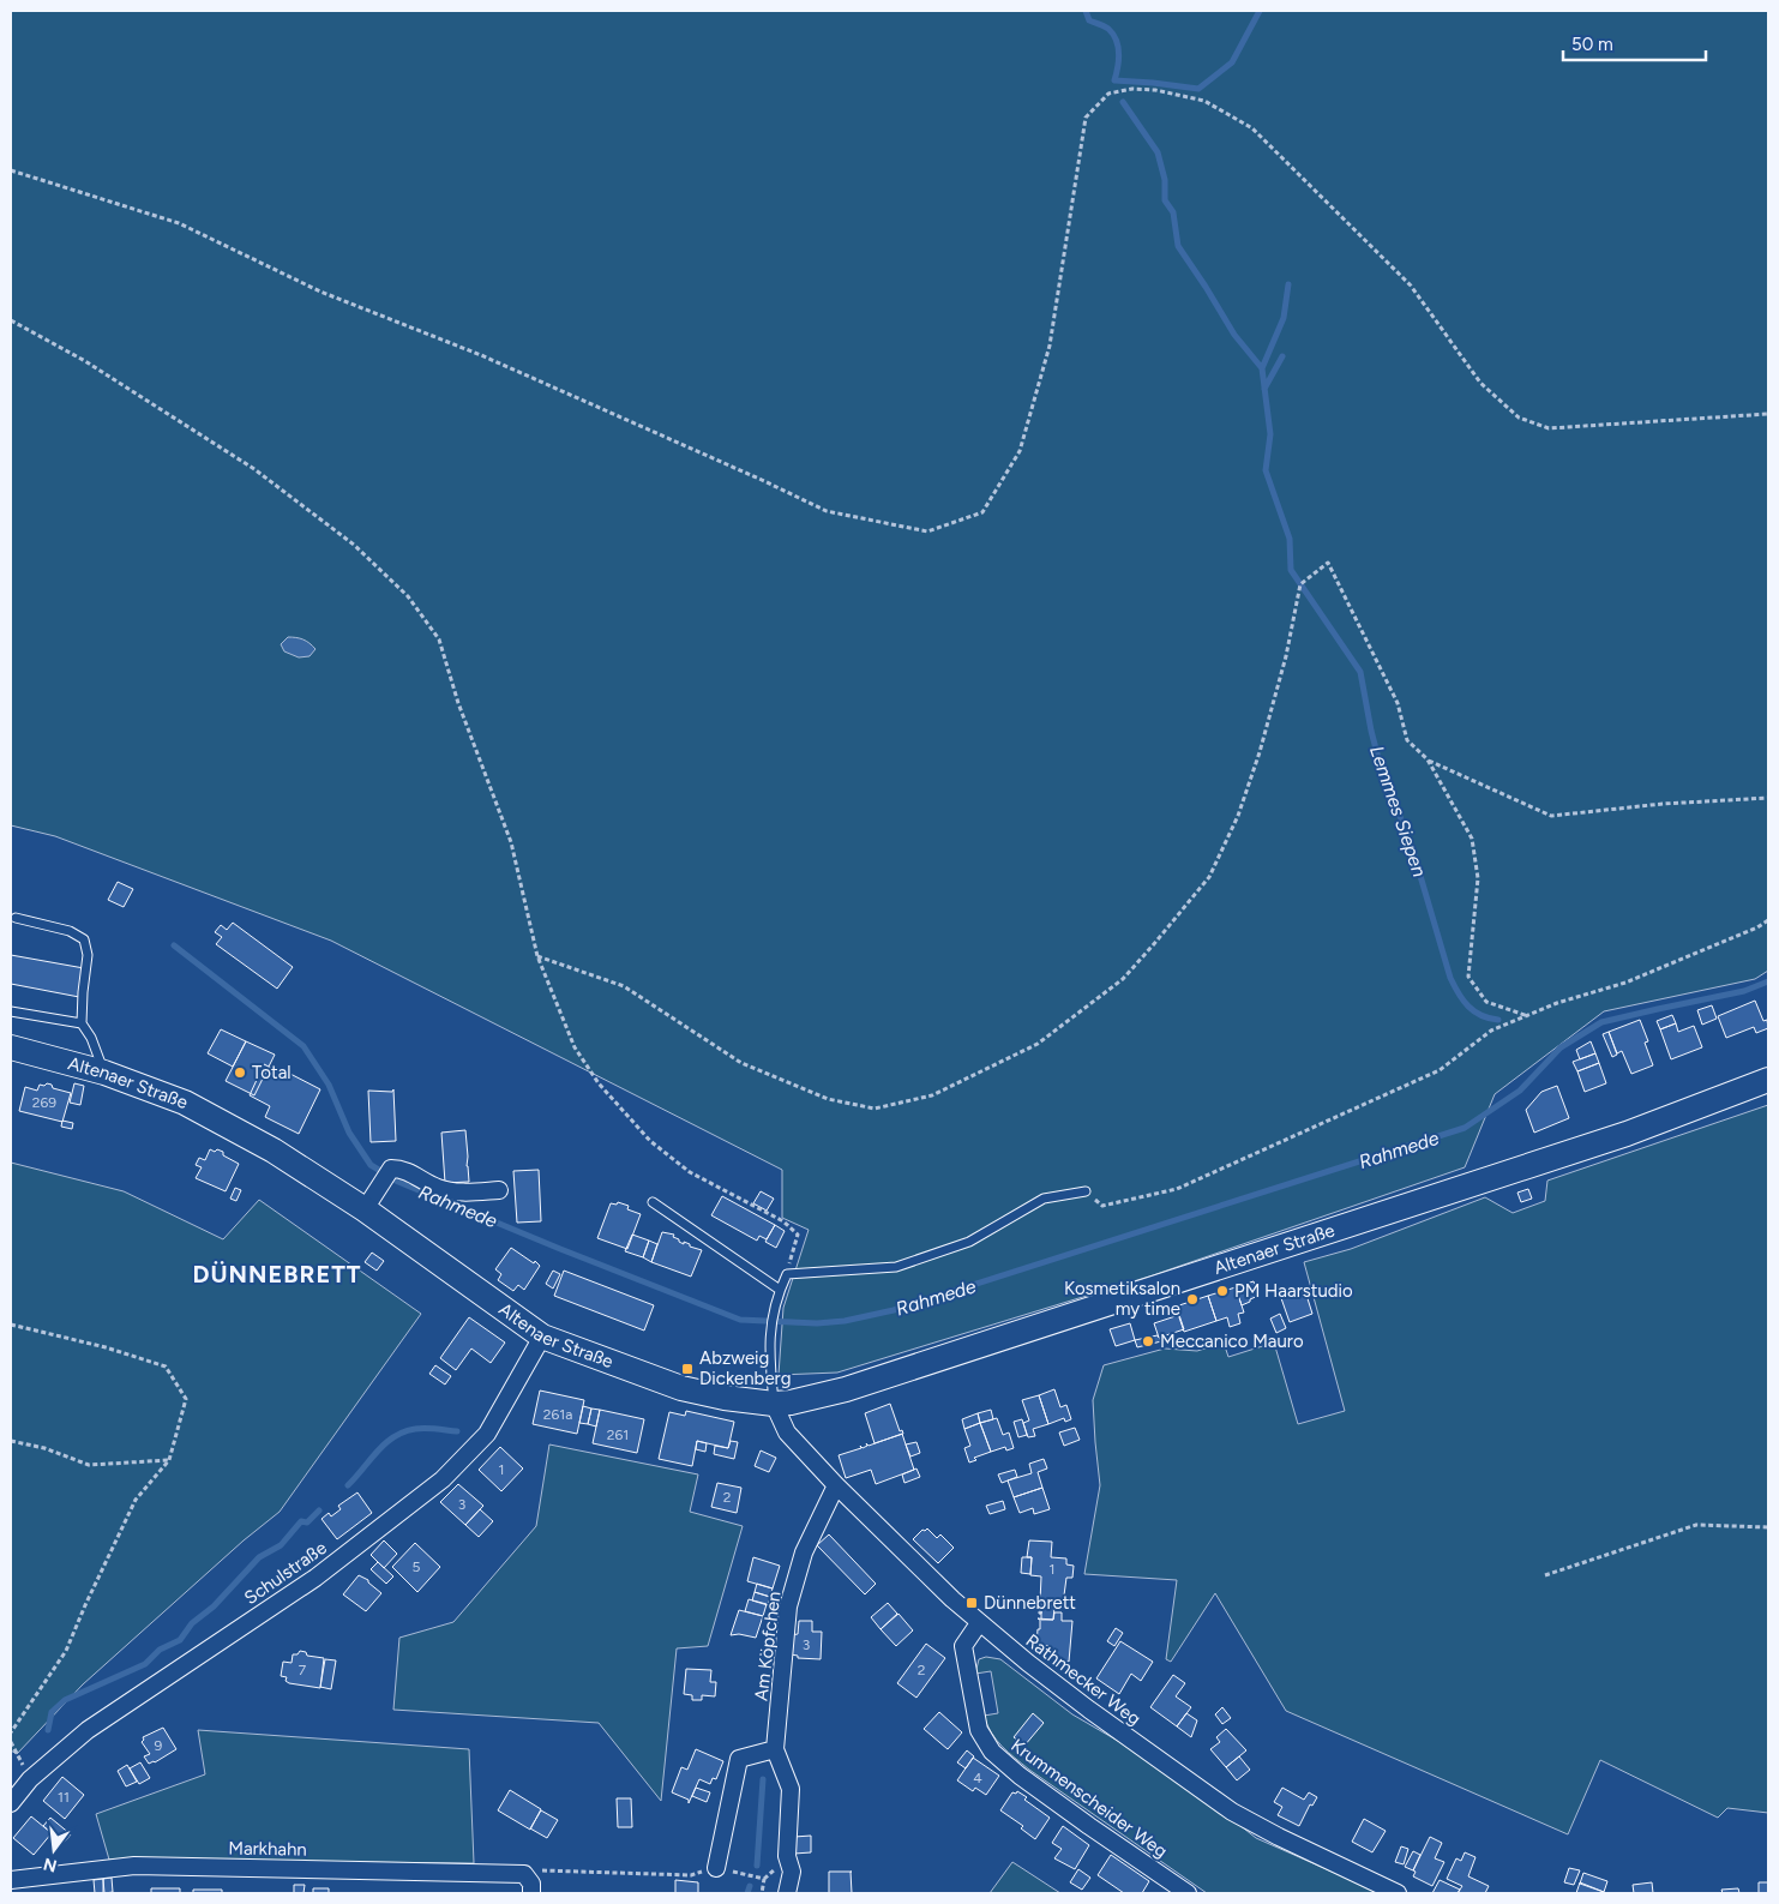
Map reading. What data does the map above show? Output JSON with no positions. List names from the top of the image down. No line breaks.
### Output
{"streets":{"main road":["Altenaer Straße"],"street":["Schulstraße","Am Köpfchen","Rathmecker Weg","Krummenscheider Weg","Markhahn"]},"crossings":[["Altenaer Straße","Schulstraße"],["Altenaer Straße","Rathmecker Weg"],["Am Köpfchen","Rathmecker Weg"],["Rathmecker Weg","Krummenscheider Weg"]],"districts":["DÜNNEBRETT"],"water":["Lemmes Siepen","Rahmede"],"places":{"other":["Total","PM Haarstudio","Kosmetiksalon my time","Meccanico Mauro"],"transit":["Abzweig Dickenberg","Dünnebrett"]},"house_numbers":["269","261a","261","1","2","3","5","1","3","7","2","9","4","11"],"scale_bar":"50 m","north":"bottom"}
